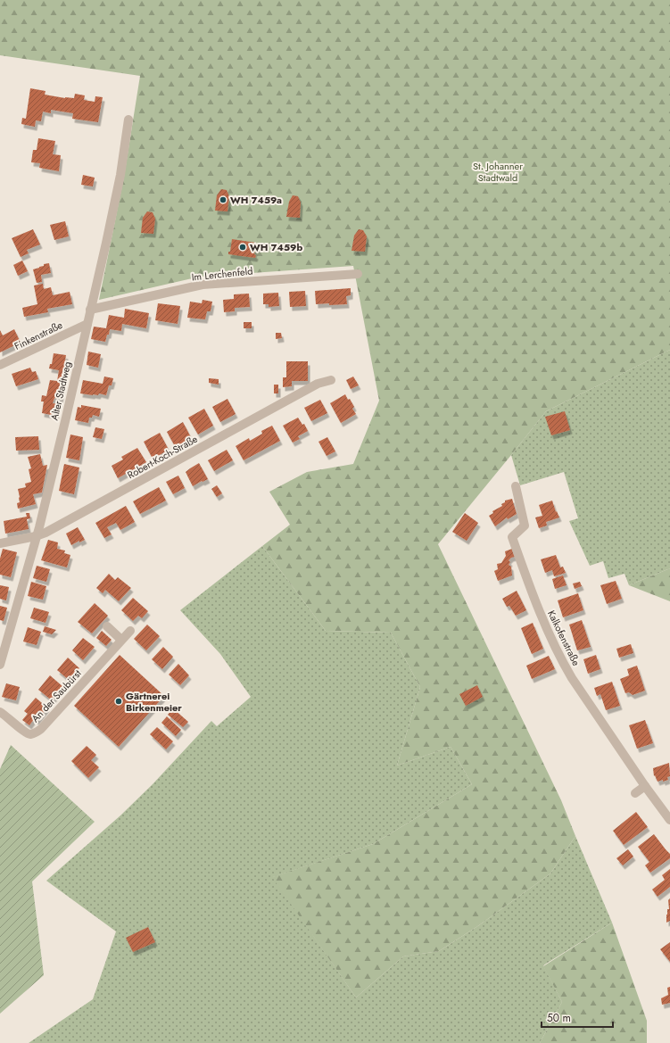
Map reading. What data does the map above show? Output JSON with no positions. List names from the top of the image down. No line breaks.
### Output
{"streets":{"street":["Im Lerchenfeld","Finkenstraße","Alter Stadtweg","Robert-Koch-Straße","Kalkofenstraße","An der Saubürst"]},"crossings":[["Im Lerchenfeld","Alter Stadtweg"],["Finkenstraße","Alter Stadtweg"],["Alter Stadtweg","Robert-Koch-Straße"]],"parks":["St. Johanner Stadtwald"],"places":["WH 7459a","WH 7459b","Gärtnerei Birkenmeier"],"scale_bar":"50 m"}
